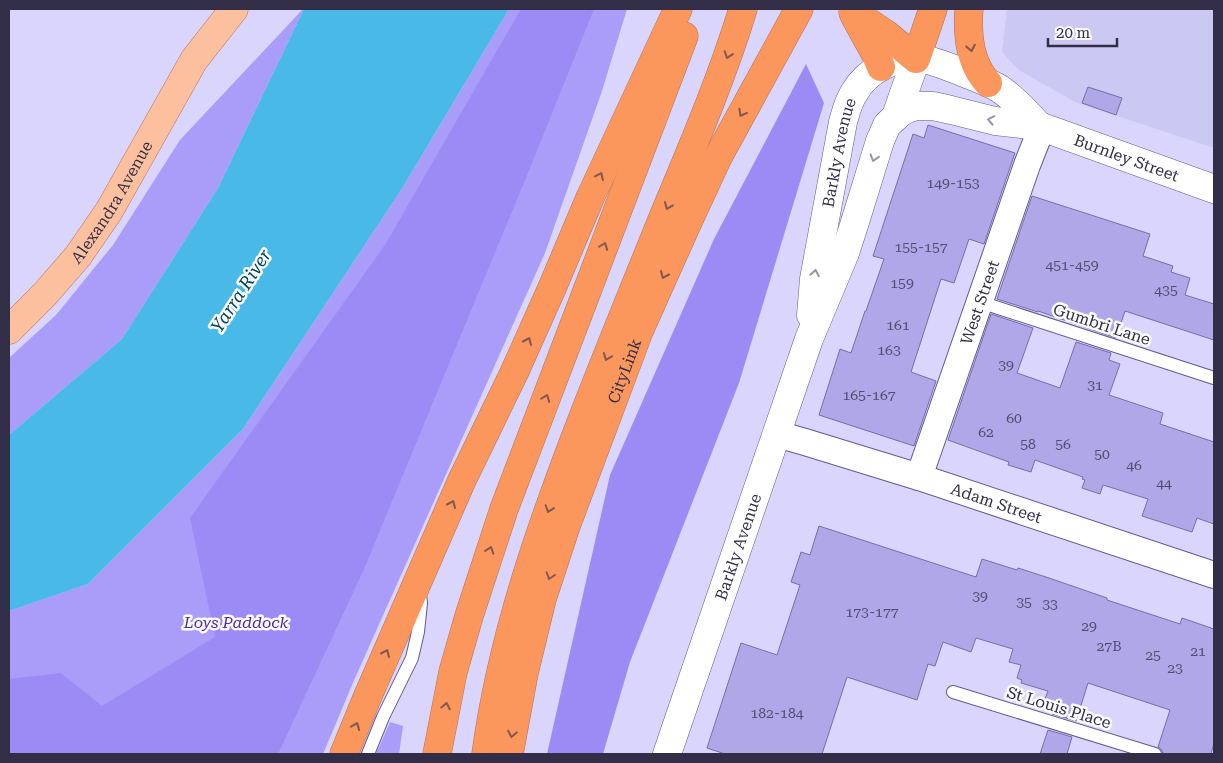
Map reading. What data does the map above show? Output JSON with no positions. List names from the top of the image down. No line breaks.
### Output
{"streets":{"highway":["CityLink"],"main road":["Barkly Avenue","Burnley Street","Alexandra Avenue"],"street":["West Street","Adam Street"],"lane":["Gumbri Lane","St Louis Place"]},"crossings":[["Barkly Avenue","Burnley Street"],["Barkly Avenue","Adam Street"],["Burnley Street","West Street"],["West Street","Gumbri Lane"],["West Street","Adam Street"]],"water":["Yarra River"],"parks":["Loys Paddock"],"house_numbers":["149-153","155-157","451-459","159","435","161","163","39","31","165-167","60","62","58","56","50","46","44","39","35","33","173-177","29","27B","21","25","23","182-184"],"scale_bar":"20 m"}
